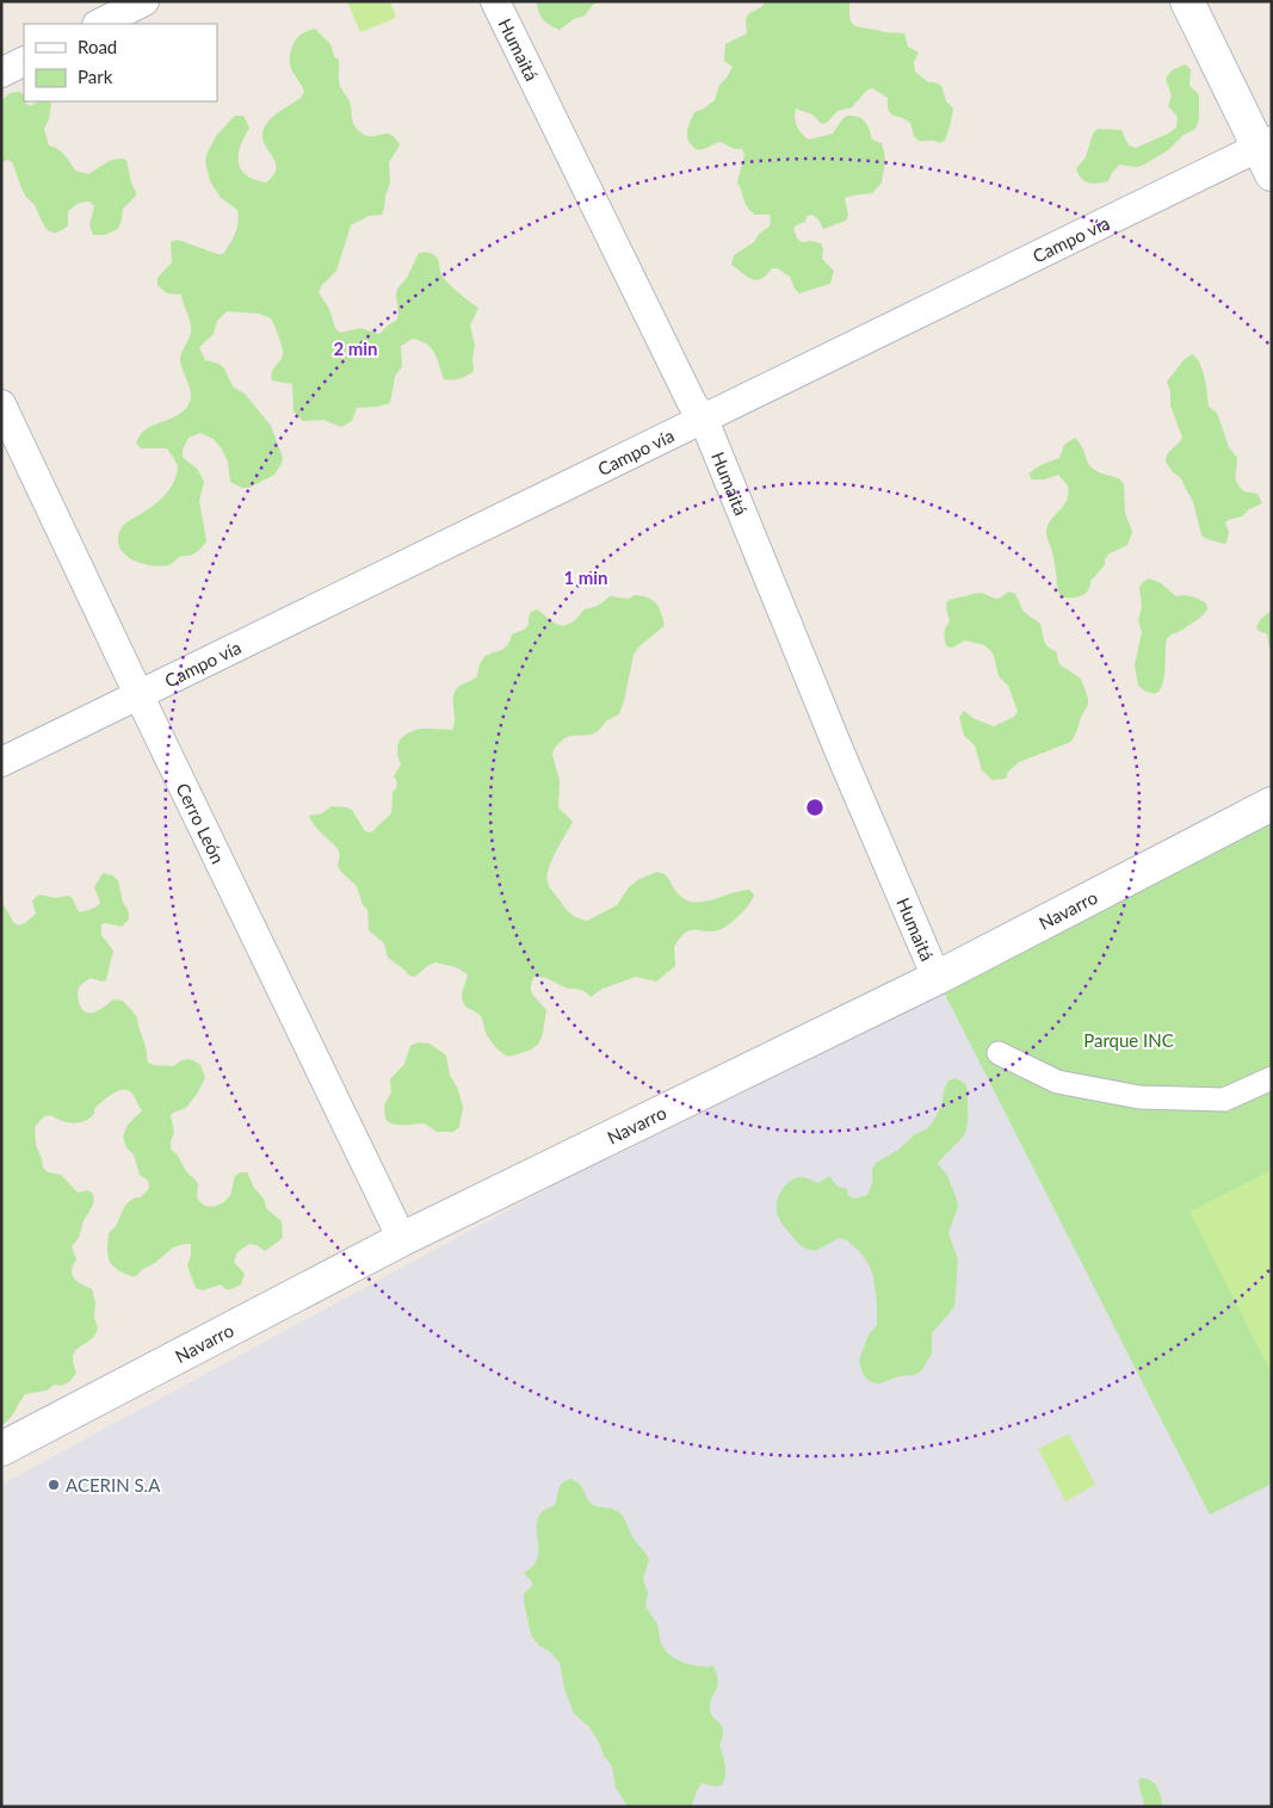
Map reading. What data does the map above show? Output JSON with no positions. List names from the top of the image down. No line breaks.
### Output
{"streets":{"street":["Humaitá","Campo vía","Cerro León","Navarro"]},"crossings":[["Humaitá","Campo vía"],["Humaitá","Navarro"],["Campo vía","Cerro León"],["Cerro León","Navarro"]],"parks":["Parque INC"],"places":["ACERIN S.A"],"legend":["Road","Park"],"rings":["2 min","1 min"]}
